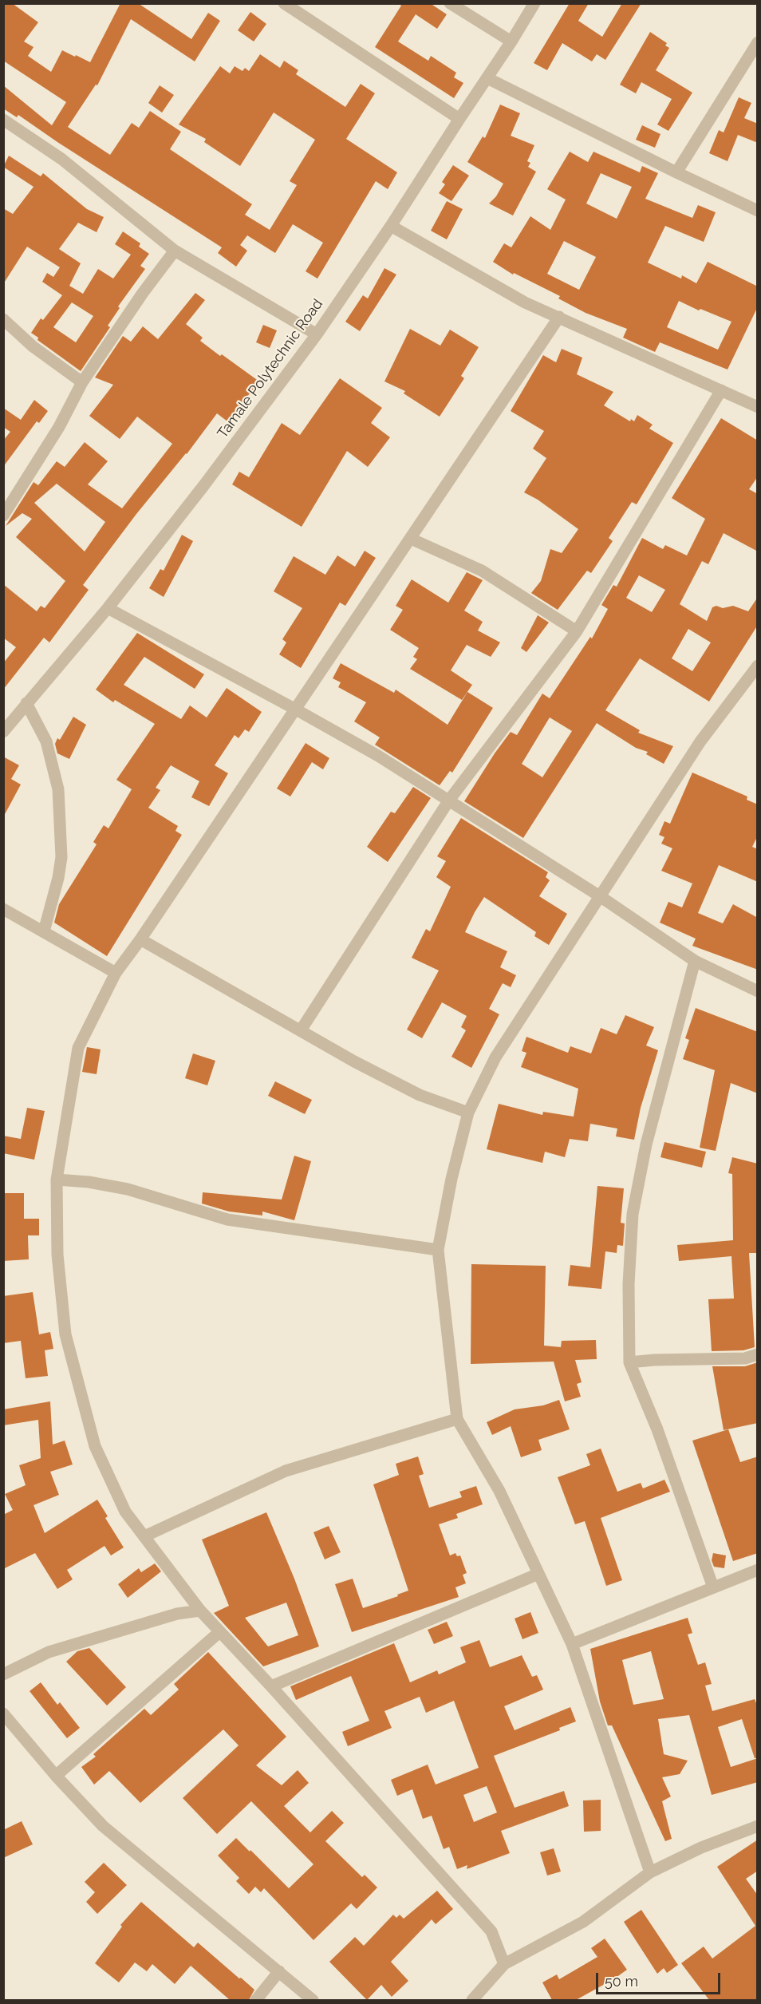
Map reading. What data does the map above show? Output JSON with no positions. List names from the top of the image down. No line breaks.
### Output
{"streets":{"street":["Tamale Polytechnic Road"]},"scale_bar":"50 m"}
